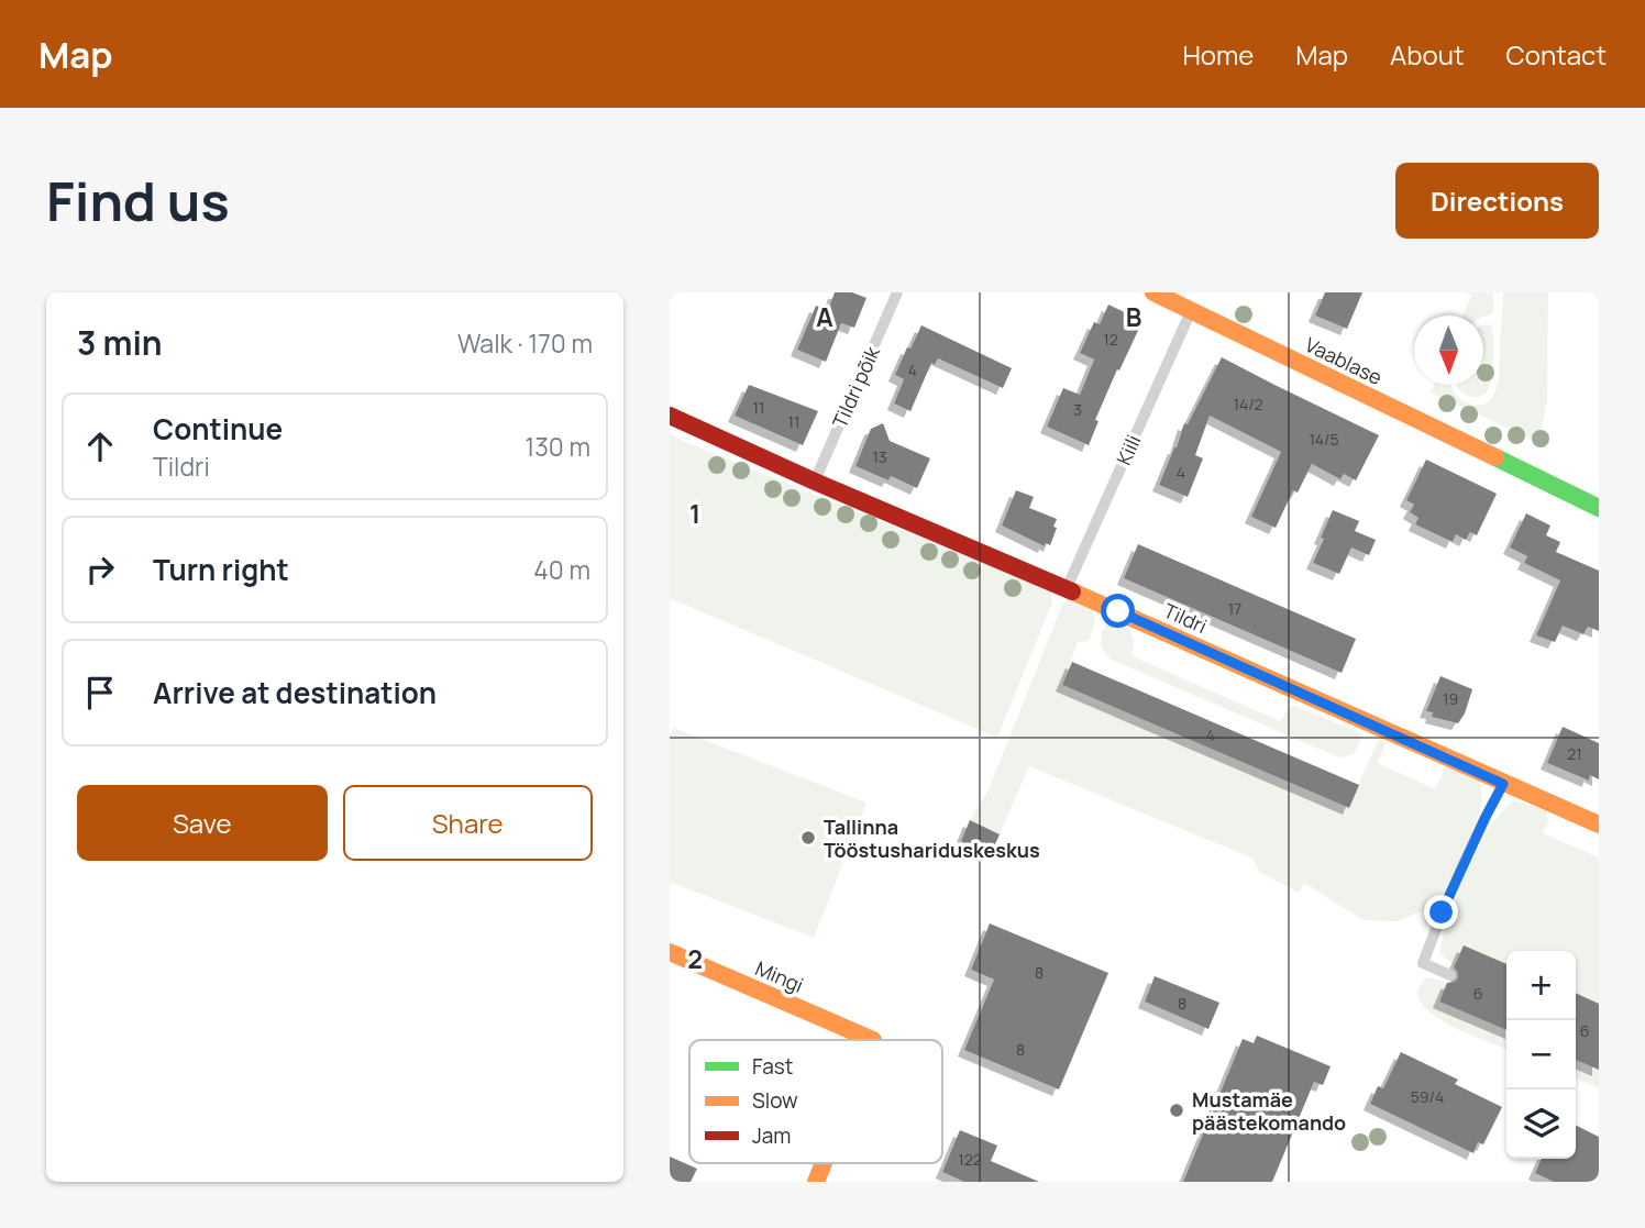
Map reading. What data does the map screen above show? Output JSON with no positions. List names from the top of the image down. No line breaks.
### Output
{"streets":{"street":["Vaablase","Tildri","Mingi"],"lane":["Tildri põik","Kiili"]},"crossings":[["Vaablase","Kiili"],["Tildri põik","Tildri"],["Kiili","Tildri"]],"places":["Tallinna Tööstushariduskeskus","Mustamäe päästekomando"],"house_numbers":["12","4","14/2","11","3","11","14/5","13","4","17","19","4","21","8","6","8","6","8","59/4","122"],"legend":["Fast","Slow","Jam"],"north":"bottom","page":{"header":"Map","nav":["Home","Map","About","Contact"],"buttons":["Directions",["Save","Share"]],"title":"Find us","heading":["3 min","Walk · 170 m"],"list":[["Continue","Tildri","130 m"],["Turn right","40 m"],"Arrive at destination"],"map_buttons":["+","−"]},"grid":{"columns":["A","B"],"rows":["1","2"]}}
